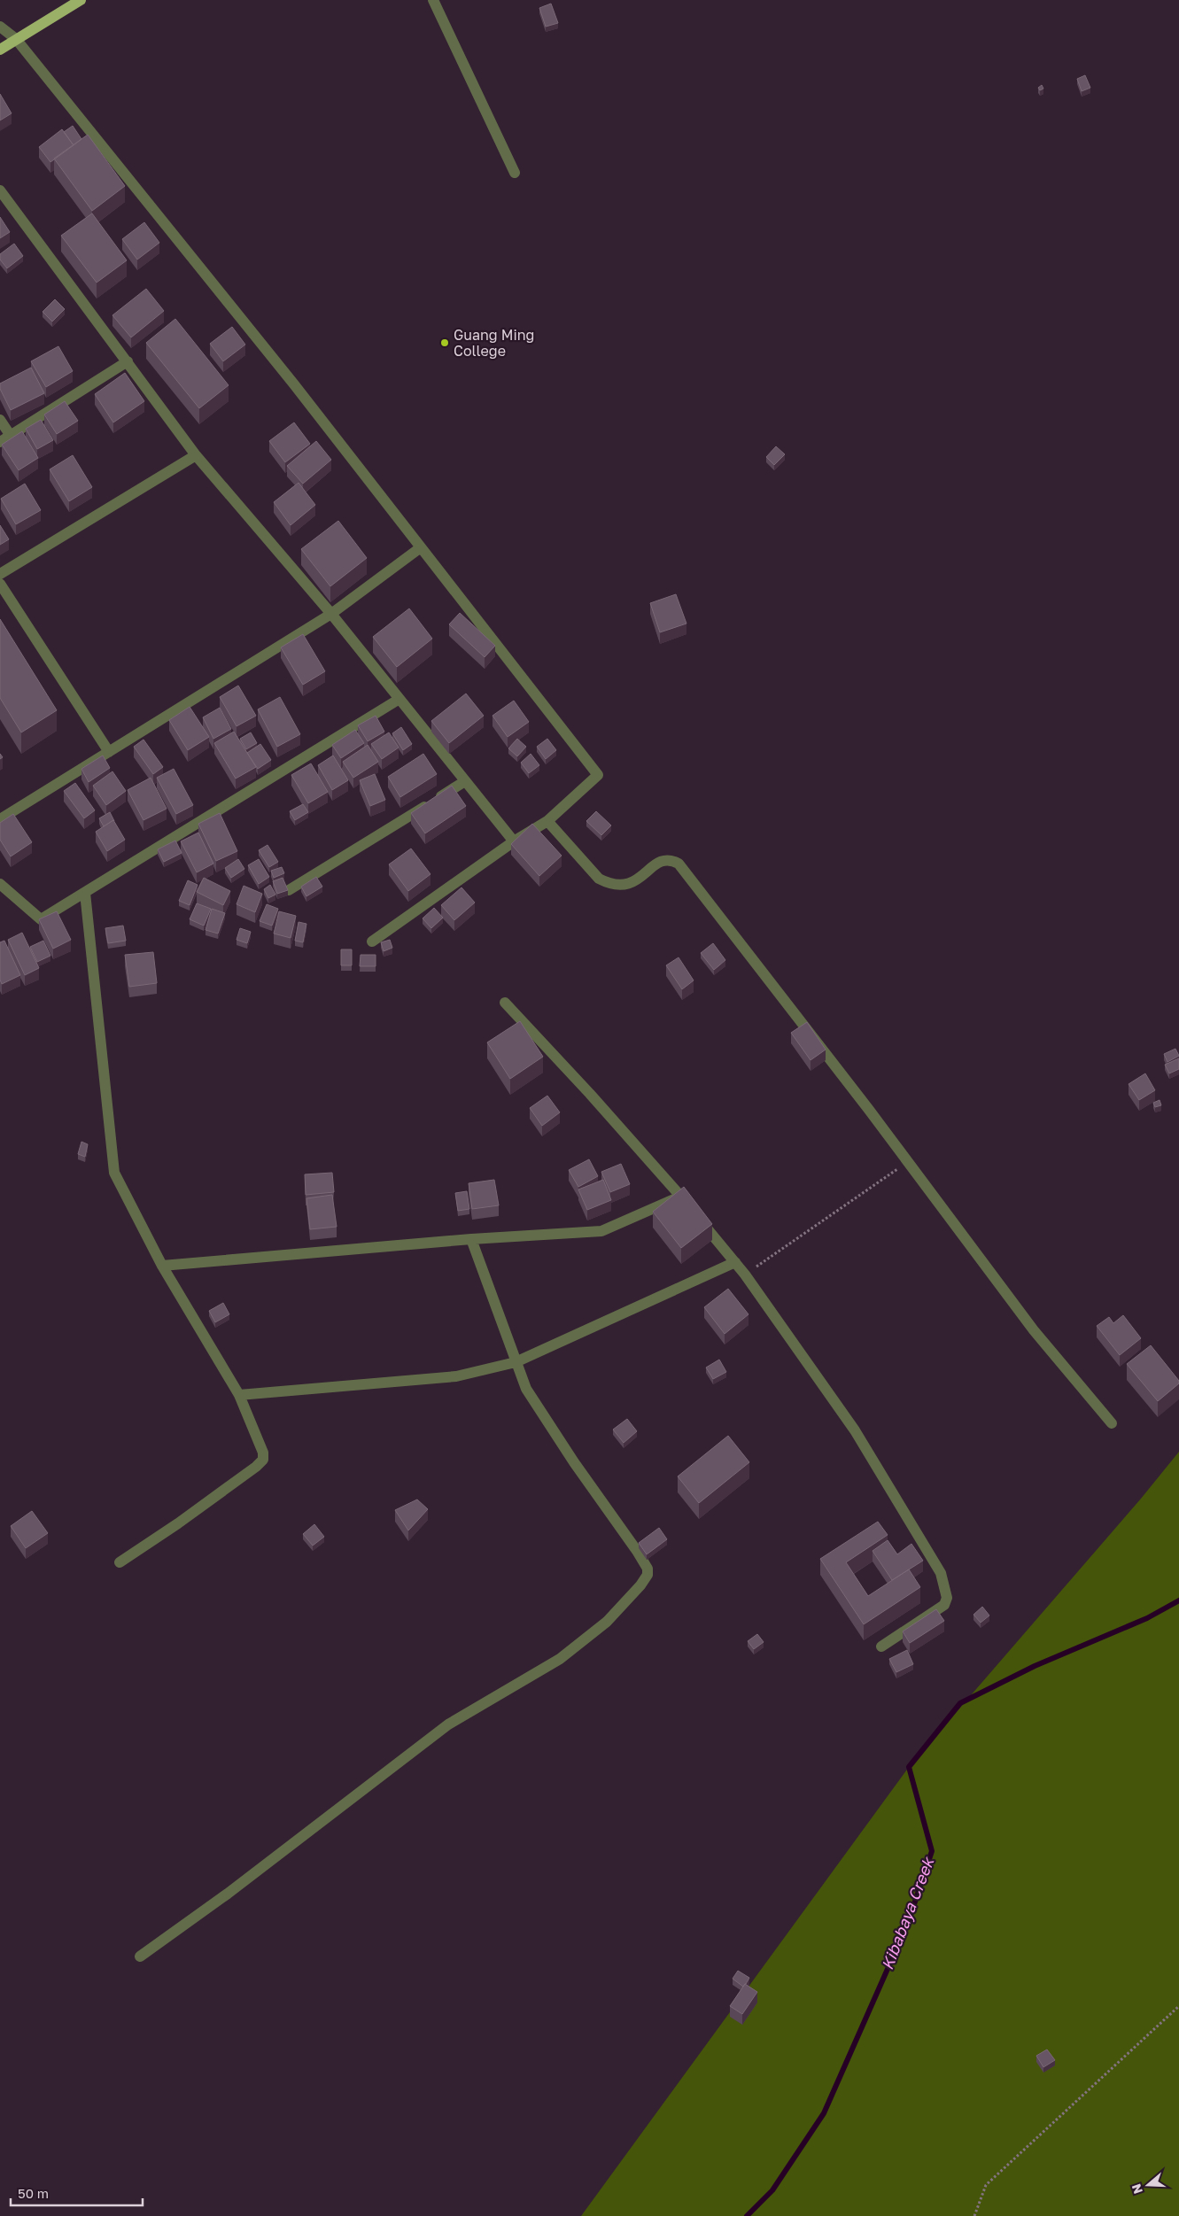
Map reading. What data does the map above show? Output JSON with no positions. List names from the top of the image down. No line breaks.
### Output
{"water":["Kibabaya Creek"],"places":["Guang Ming College"],"scale_bar":"50 m","north":"left"}
